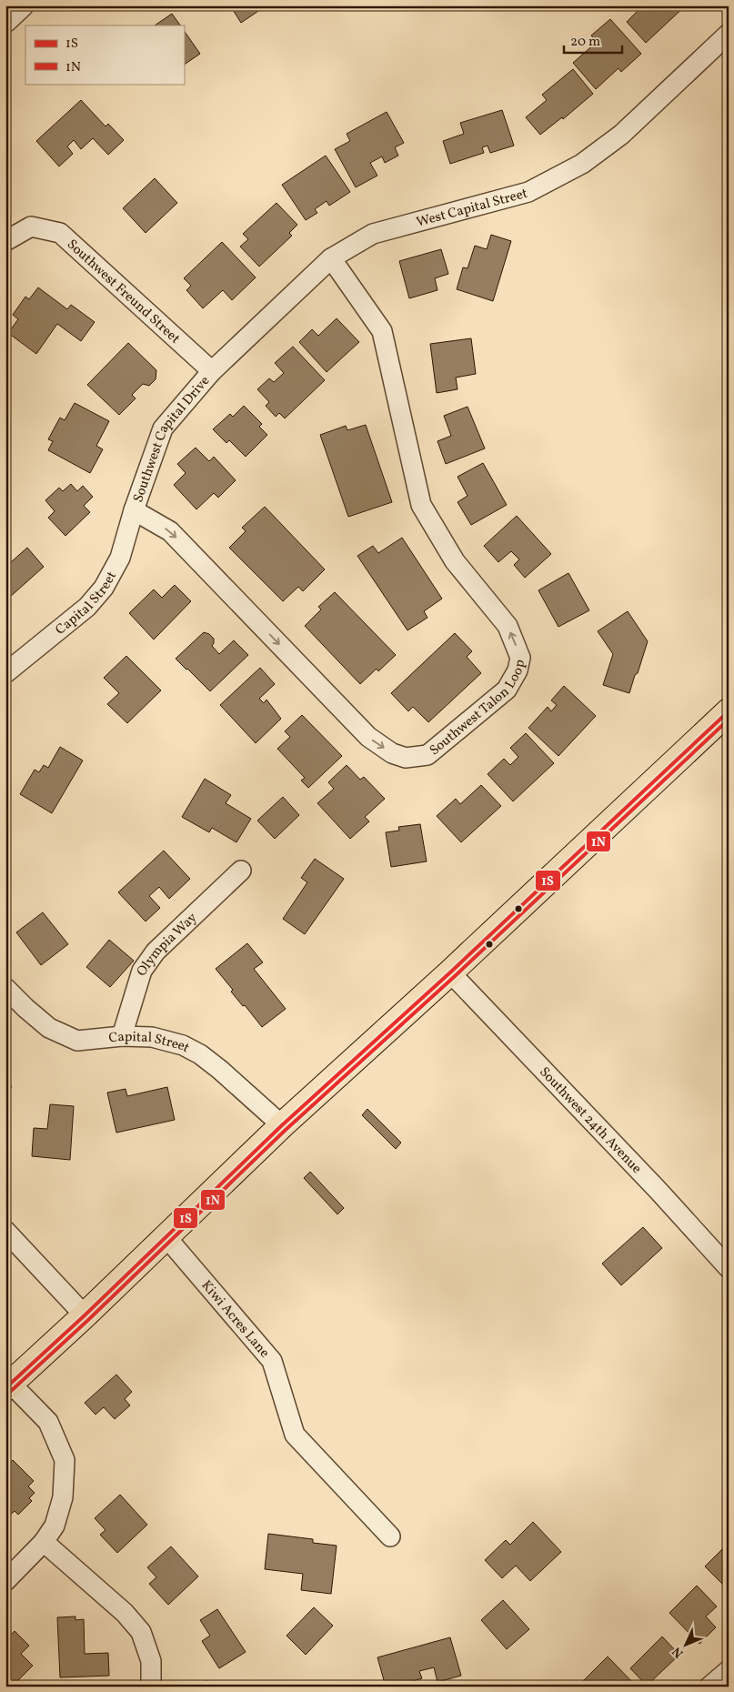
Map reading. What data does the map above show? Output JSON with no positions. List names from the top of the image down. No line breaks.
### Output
{"streets":{"street":["West Capital Street","Southwest Freund Street","Southwest Capital Drive","Capital Street","Southwest Talon Loop","Olympia Way","Southwest 24th Avenue","Kiwi Acres Lane"]},"crossings":[["West Capital Street","Southwest Freund Street"],["West Capital Street","Southwest Capital Drive"],["West Capital Street","Southwest Talon Loop"],["Southwest Freund Street","Southwest Capital Drive"],["Southwest Capital Drive","Capital Street"],["Southwest Capital Drive","Southwest Talon Loop"],["Capital Street","Southwest Talon Loop"],["Capital Street","Olympia Way"]],"lines":["transit line 1S","transit line 1N"],"legend":["1S","1N"],"scale_bar":"20 m","north":"bottom left"}
